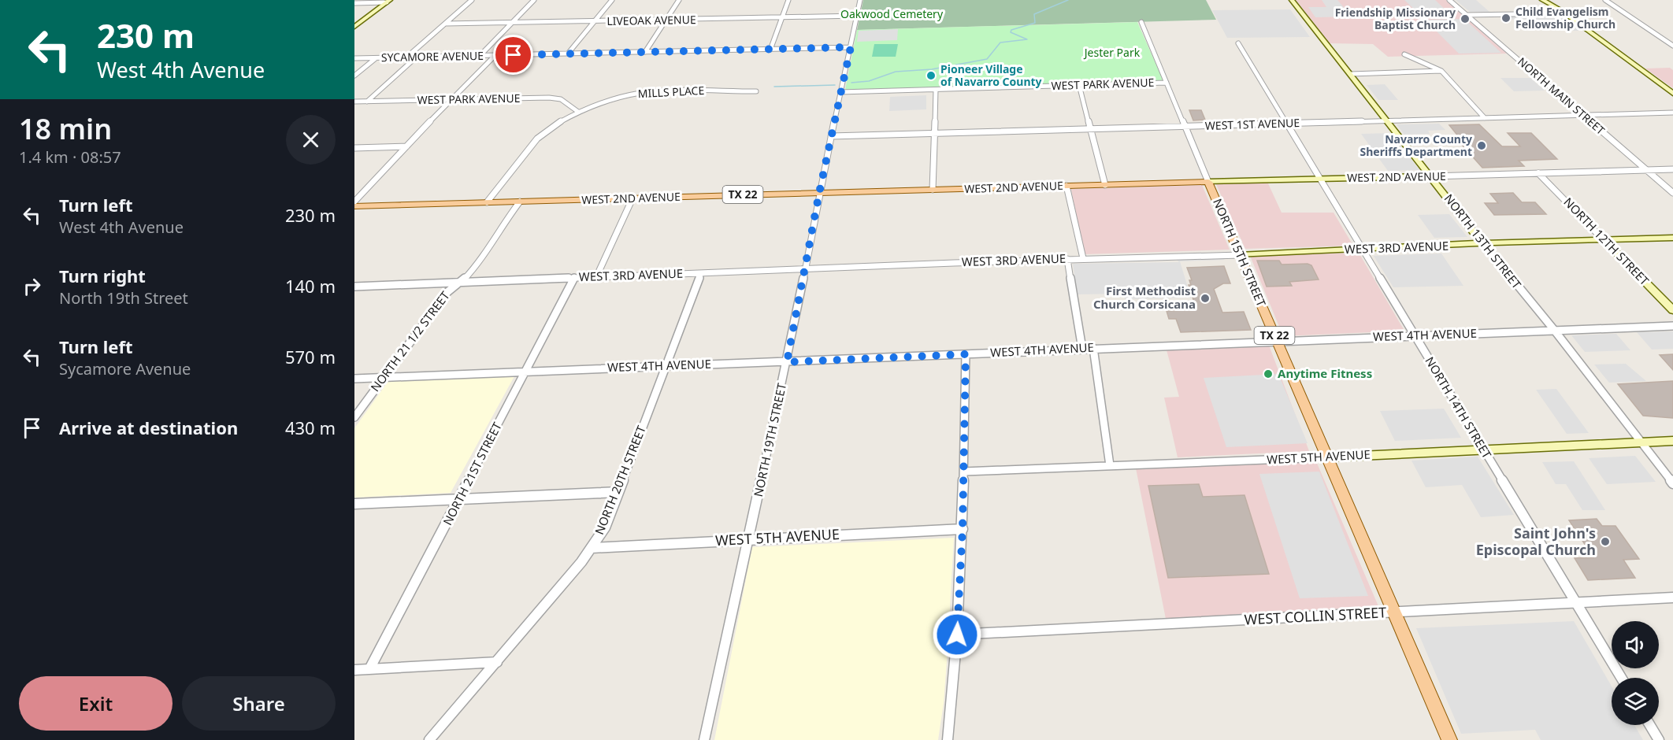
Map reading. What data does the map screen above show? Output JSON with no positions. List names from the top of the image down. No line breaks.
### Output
{"streets":{"main road":["WEST 2ND AVENUE","TX 22","NORTH 15TH STREET"],"street":["LIVEOAK AVENUE","SYCAMORE AVENUE","WEST PARK AVENUE","MILLS PLACE","NORTH MAIN STREET","WEST 1ST AVENUE","NORTH 13TH STREET","NORTH 12TH STREET","WEST 3RD AVENUE","WEST 4TH AVENUE","NORTH 21 1/2 STREET","NORTH 14TH STREET","NORTH 19TH STREET","WEST 5TH AVENUE","NORTH 21ST STREET","NORTH 20TH STREET","WEST COLLIN STREET"]},"crossings":[["LIVEOAK AVENUE","NORTH 19TH STREET"],["SYCAMORE AVENUE","NORTH 19TH STREET"],["WEST PARK AVENUE","MILLS PLACE"],["WEST PARK AVENUE","NORTH 15TH STREET"],["WEST PARK AVENUE","NORTH 19TH STREET"],["MILLS PLACE","WEST 2ND AVENUE"],["NORTH MAIN STREET","WEST 1ST AVENUE"],["NORTH MAIN STREET","WEST 2ND AVENUE"],["WEST 1ST AVENUE","NORTH 13TH STREET"],["WEST 1ST AVENUE","NORTH 15TH STREET"],["WEST 1ST AVENUE","NORTH 14TH STREET"],["WEST 1ST AVENUE","NORTH 19TH STREET"],["WEST 2ND AVENUE","NORTH 13TH STREET"],["WEST 2ND AVENUE","NORTH 12TH STREET"],["WEST 2ND AVENUE","NORTH 15TH STREET"],["WEST 2ND AVENUE","NORTH 21 1/2 STREET"],["WEST 2ND AVENUE","NORTH 14TH STREET"],["WEST 2ND AVENUE","NORTH 19TH STREET"],["TX 22","NORTH 15TH STREET"],["TX 22","WEST COLLIN STREET"],["NORTH 13TH STREET","WEST 3RD AVENUE"],["NORTH 13TH STREET","WEST 4TH AVENUE"],["NORTH 13TH STREET","WEST 5TH AVENUE"],["NORTH 12TH STREET","WEST 3RD AVENUE"],["WEST 3RD AVENUE","NORTH 15TH STREET"],["WEST 3RD AVENUE","NORTH 21 1/2 STREET"],["WEST 3RD AVENUE","NORTH 14TH STREET"],["WEST 3RD AVENUE","NORTH 19TH STREET"],["WEST 3RD AVENUE","NORTH 21ST STREET"],["WEST 3RD AVENUE","NORTH 20TH STREET"],["NORTH 15TH STREET","WEST 4TH AVENUE"],["NORTH 15TH STREET","WEST 5TH AVENUE"],["NORTH 15TH STREET","WEST COLLIN STREET"],["WEST 4TH AVENUE","NORTH 21 1/2 STREET"],["WEST 4TH AVENUE","NORTH 14TH STREET"],["WEST 4TH AVENUE","NORTH 19TH STREET"],["WEST 4TH AVENUE","NORTH 21ST STREET"],["WEST 4TH AVENUE","NORTH 20TH STREET"],["NORTH 14TH STREET","WEST 5TH AVENUE"],["NORTH 14TH STREET","WEST COLLIN STREET"],["NORTH 19TH STREET","WEST 5TH AVENUE"],["WEST 5TH AVENUE","NORTH 20TH STREET"]],"parks":["Oakwood Cemetery","Jester Park"],"places":["Child Evangelism Fellowship Church","Friendship Missionary Baptist Church","Pioneer Village of Navarro County","Navarro County Sheriffs Department","First Methodist Church Corsicana","Anytime Fitness","Saint John's Episcopal Church"],"page":{"turn":["230 m","West 4th Avenue"],"heading":["18 min","1.4 km · 08:57"],"list":[{"name":"Turn left","note":"West 4th Avenue","value":"230 m"},{"name":"Turn right","note":"North 19th Street","value":"140 m"},{"name":"Turn left","note":"Sycamore Avenue","value":"570 m"},{"name":"Arrive at destination","value":"430 m"}],"buttons":["Exit","Share"]}}
